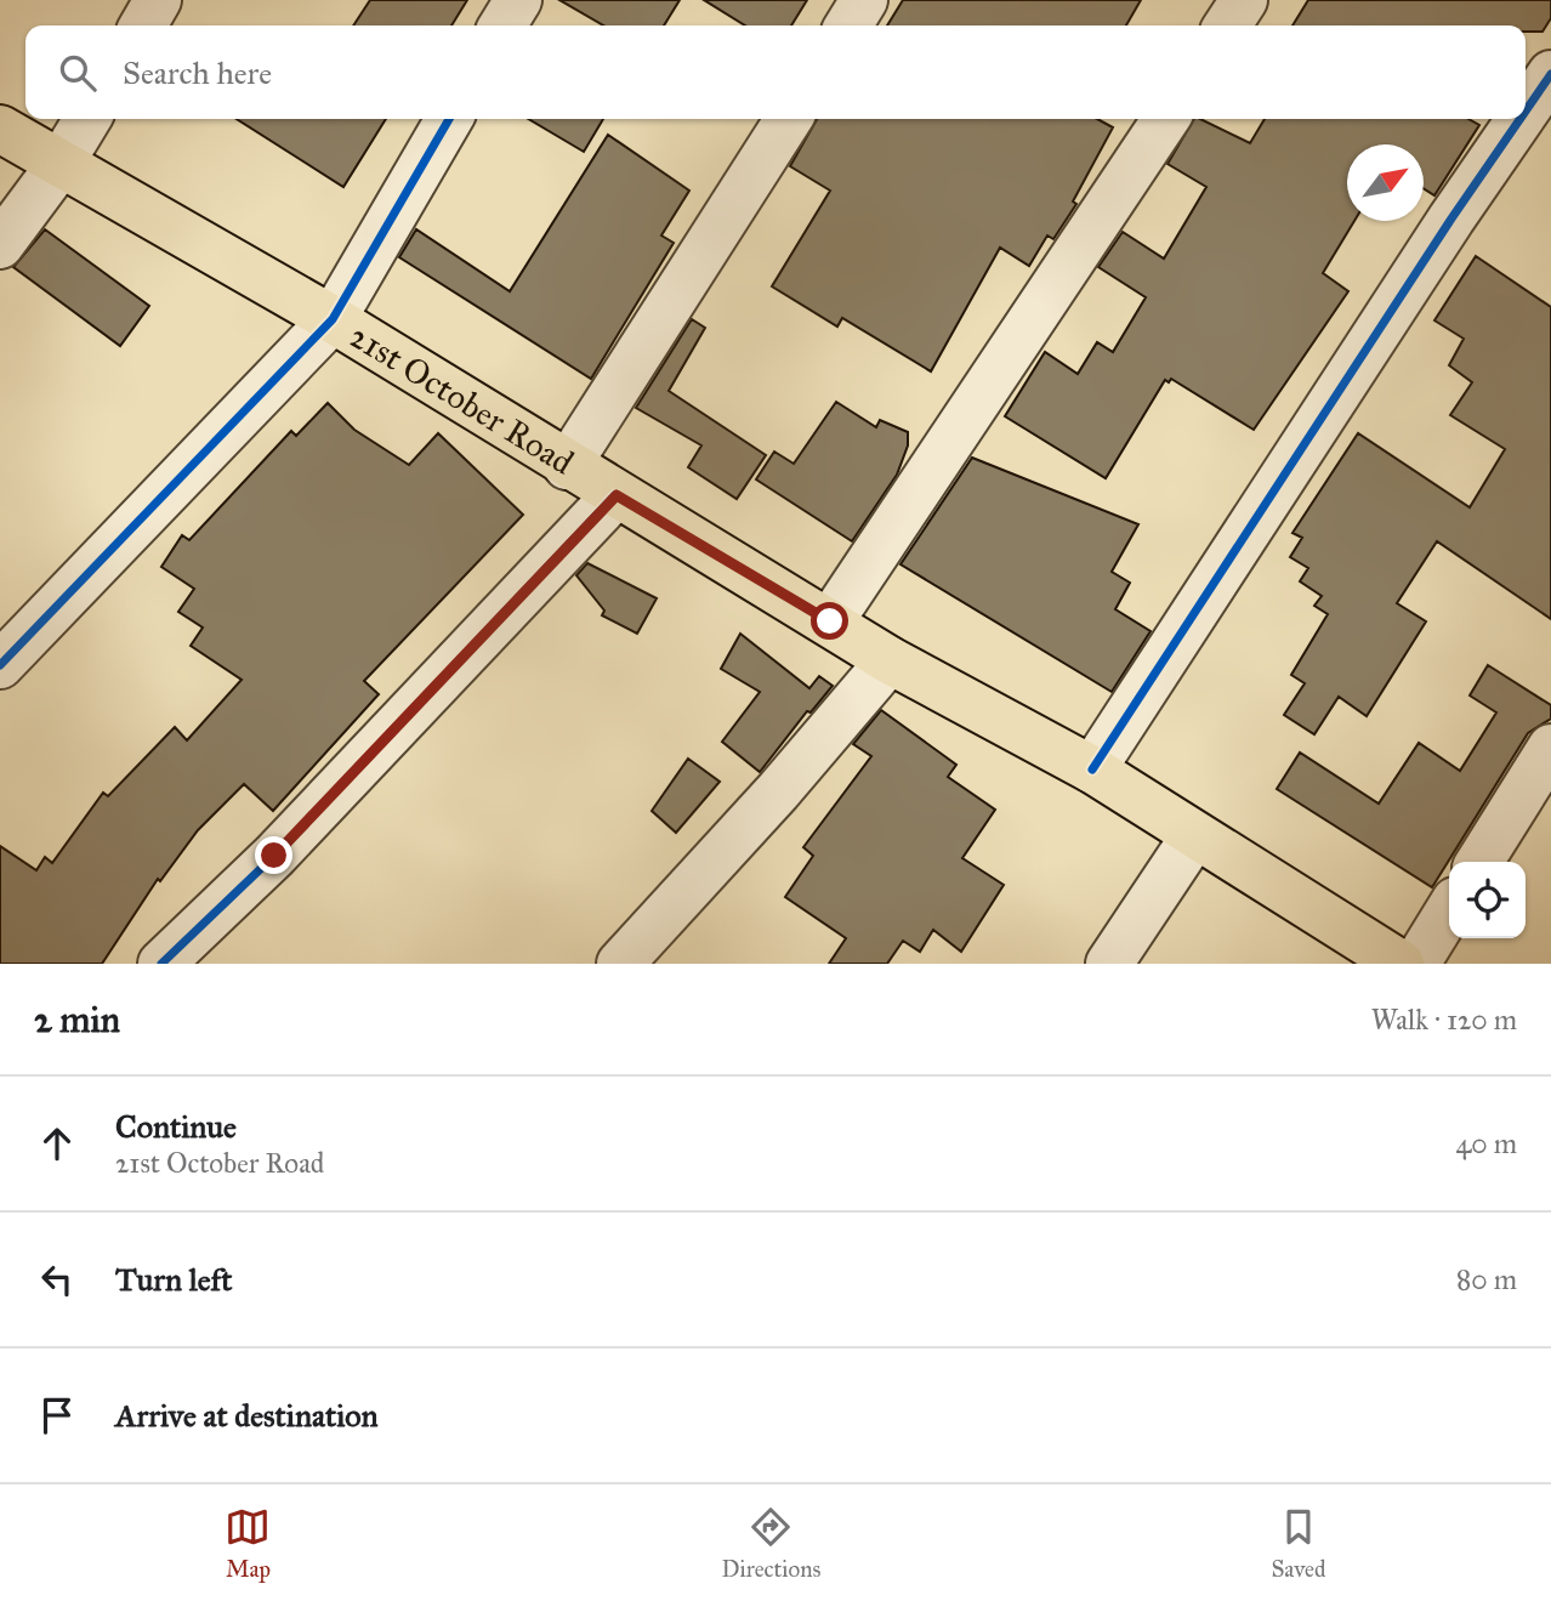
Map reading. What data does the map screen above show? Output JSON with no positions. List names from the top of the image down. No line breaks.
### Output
{"streets":{"main road":["21st October Road"]},"north":"top right","page":{"search":"Search here","heading":["2 min","Walk · 120 m"],"list":[["Continue","21st October Road","40 m"],["Turn left","80 m"],"Arrive at destination"],"nav":["Map","Directions","Saved"]}}
